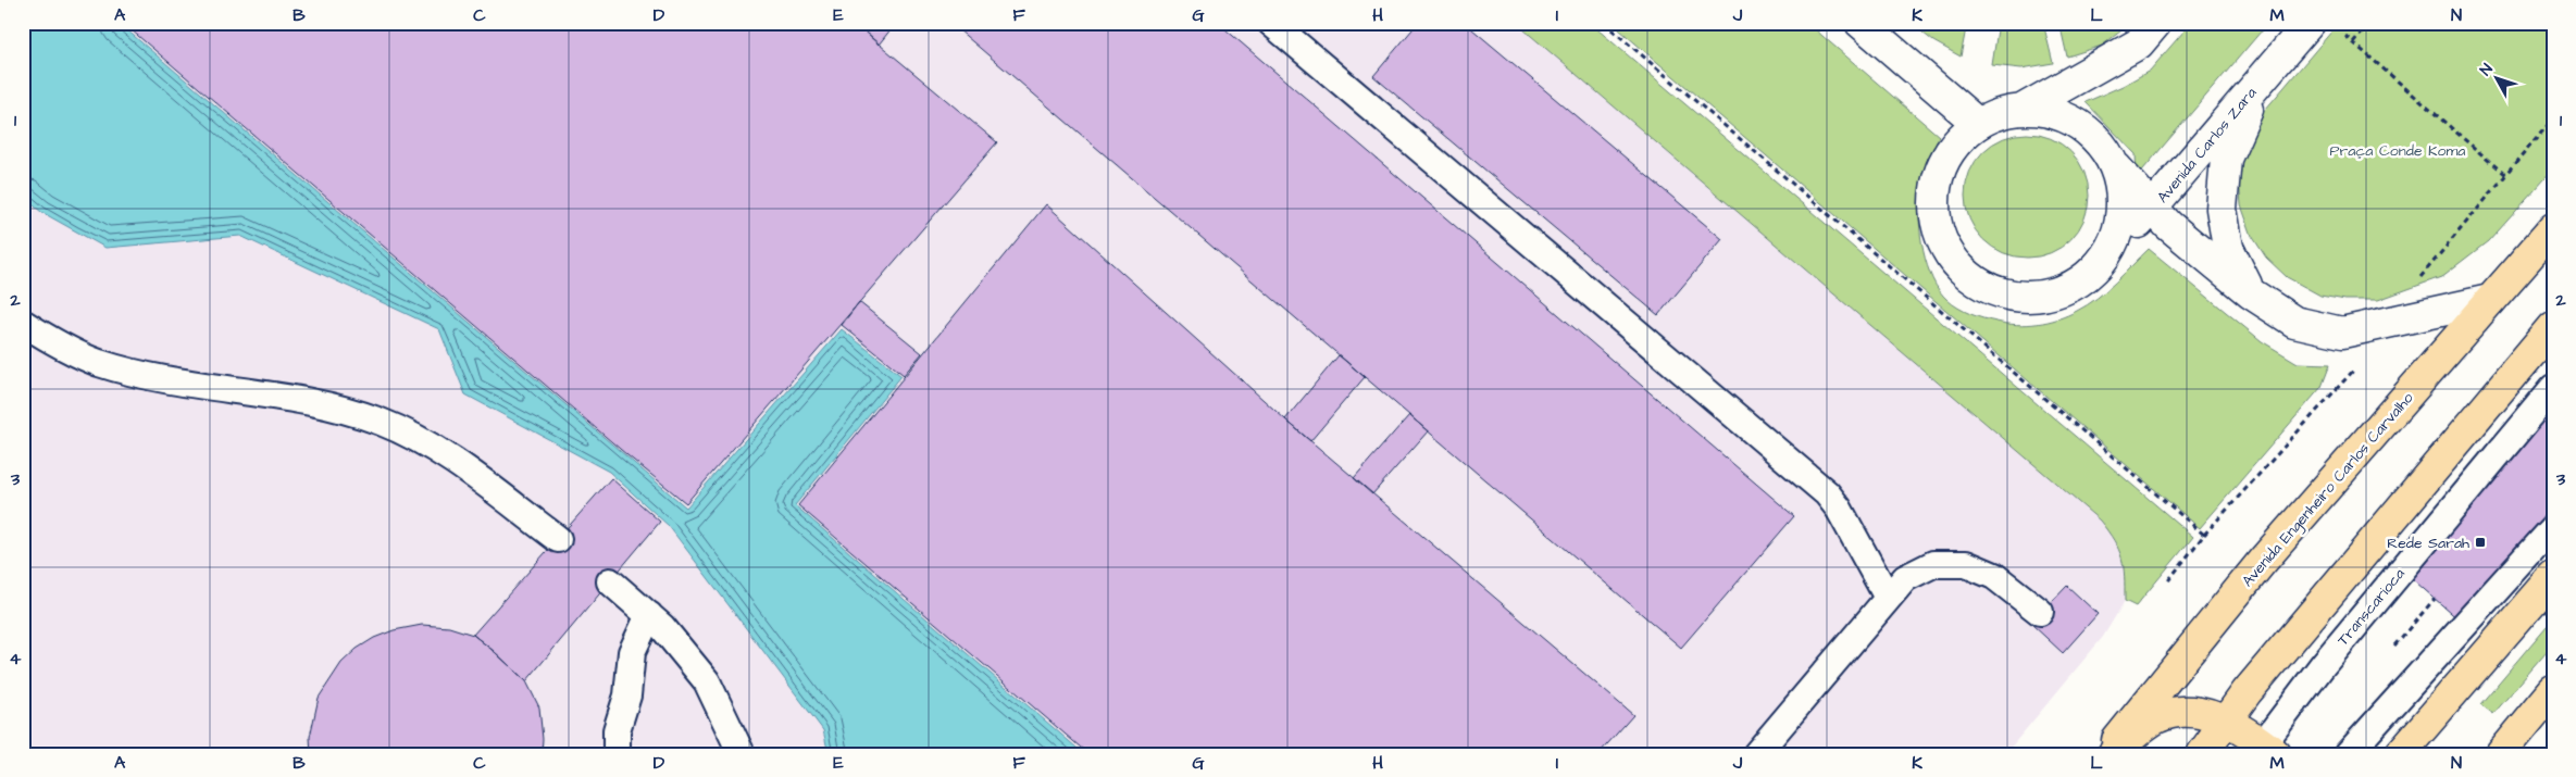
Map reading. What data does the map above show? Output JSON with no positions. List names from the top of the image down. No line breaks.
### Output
{"streets":{"main road":["Avenida Engenheiro Carlos Carvalho"],"street":["Avenida Carlos Zara"],"lane":["Transcarioca"]},"parks":["Praça Conde Koma"],"places":{"transit":["Rede Sarah"]},"north":"top left","grid":{"columns":["A","B","C","D","E","F","G","H","I","J","K","L","M","N"],"rows":["1","2","3","4"]}}
